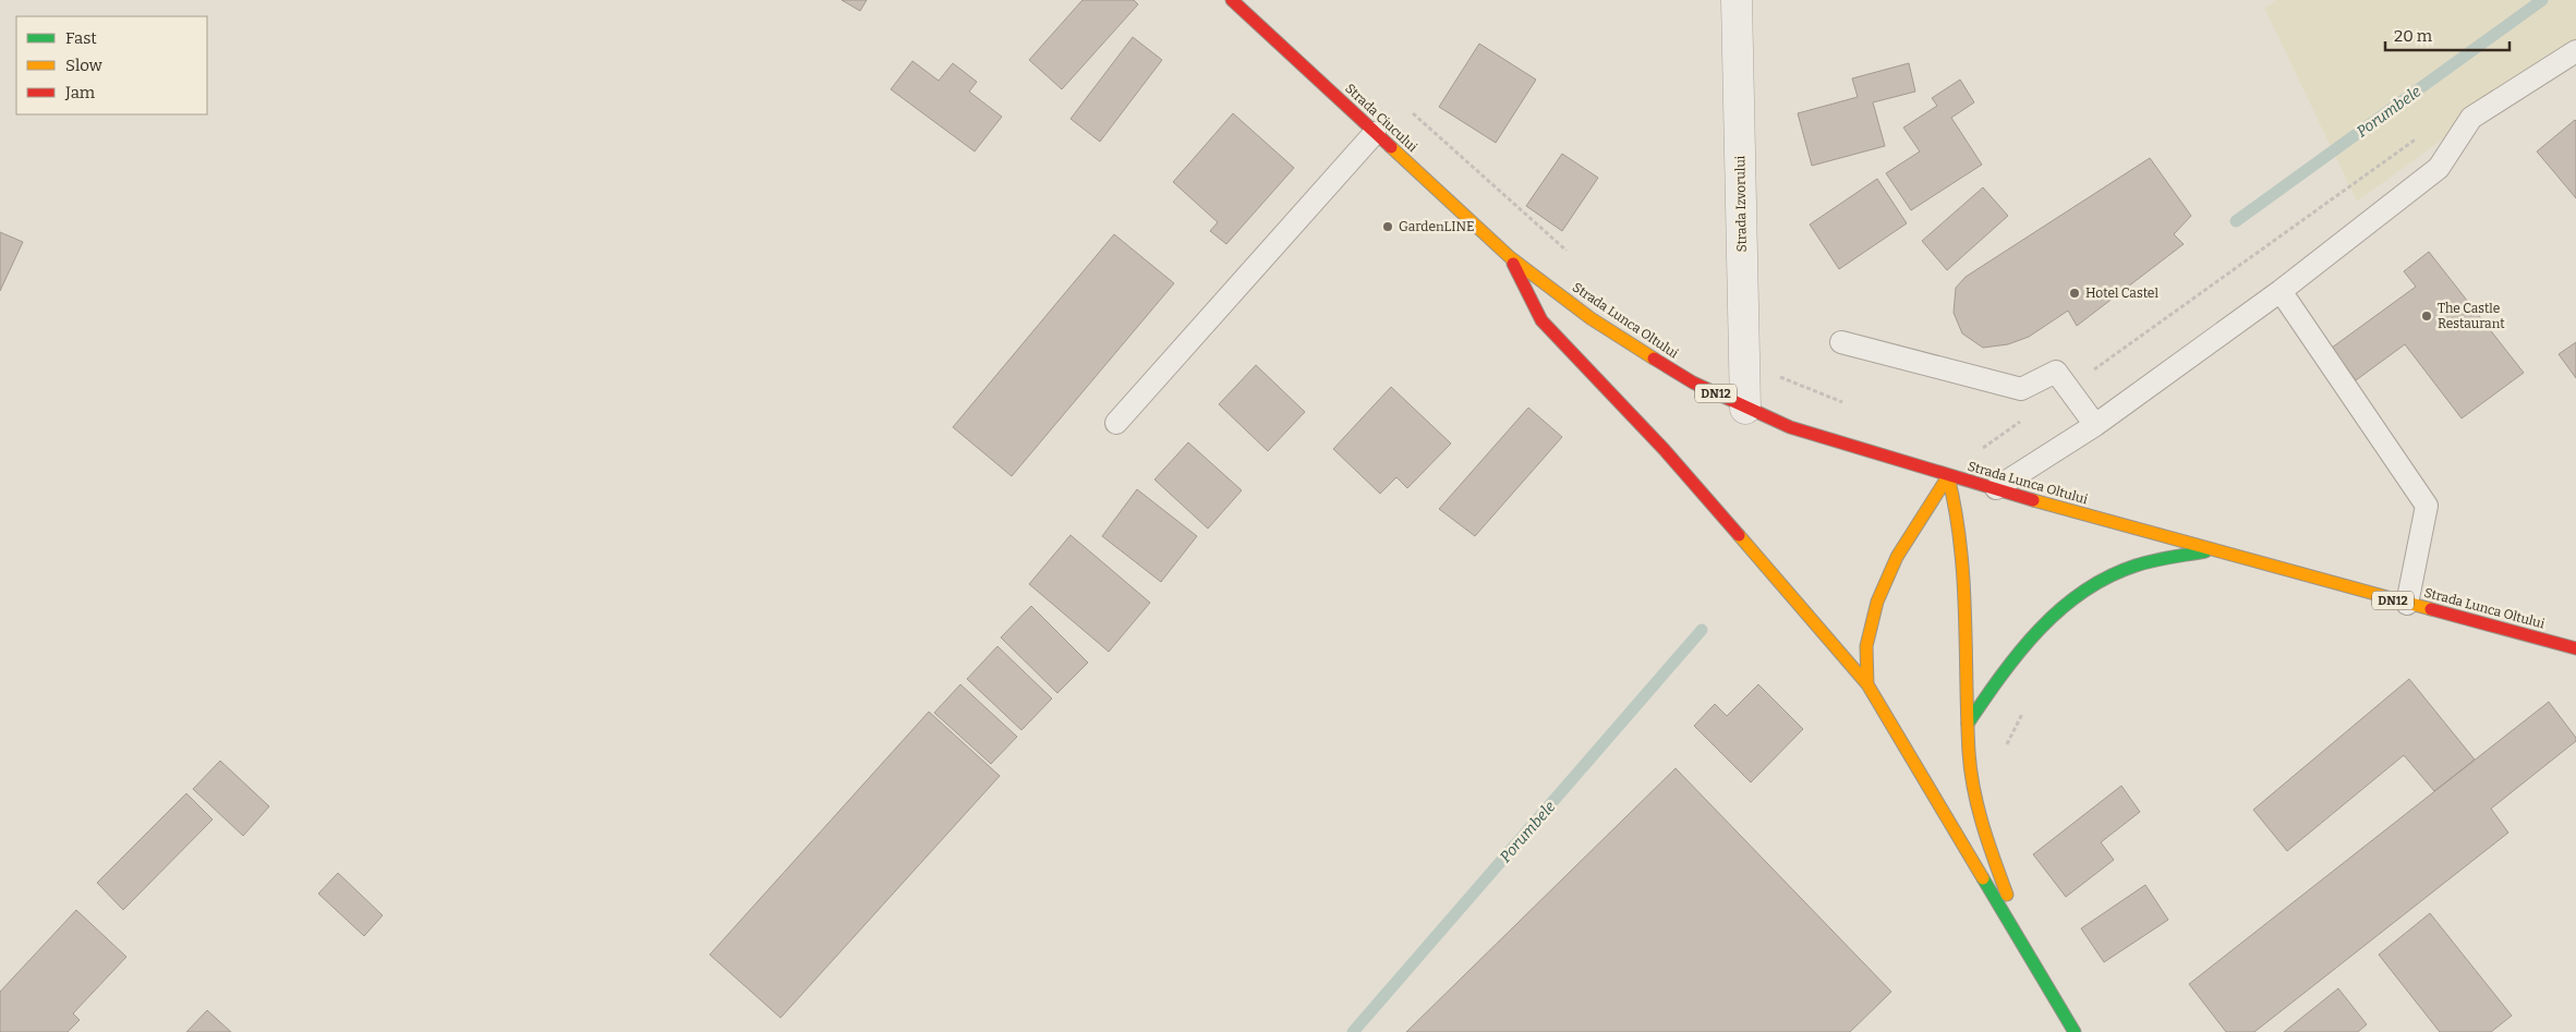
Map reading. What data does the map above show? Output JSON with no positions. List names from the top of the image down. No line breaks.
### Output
{"streets":{"main road":["Strada Ciucului","Strada Lunca Oltului","DN12"],"street":["Strada Izvorului"]},"crossings":[["Strada Ciucului","Strada Lunca Oltului"],["Strada Izvorului","Strada Lunca Oltului"]],"water":["Porumbele"],"places":["GardenLINE","Hotel Castel","The Castle Restaurant"],"legend":["Fast","Slow","Jam"],"scale_bar":"20 m"}
